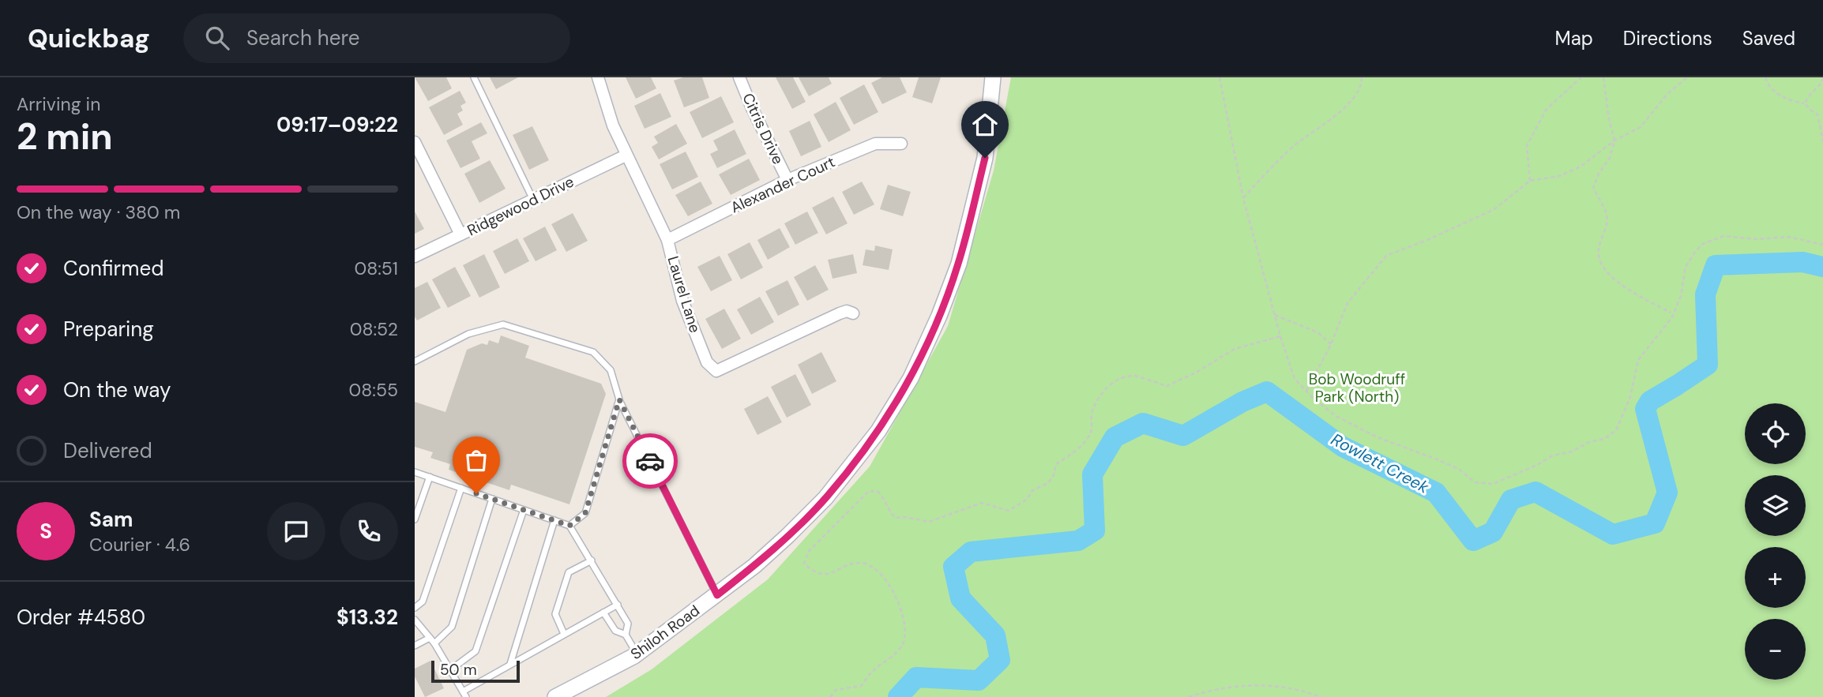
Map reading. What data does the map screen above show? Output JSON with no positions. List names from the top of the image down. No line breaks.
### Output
{"streets":{"main road":["Shiloh Road"],"street":["Citris Drive","Alexander Court","Ridgewood Drive","Laurel Lane"]},"crossings":[["Citris Drive","Alexander Court"],["Alexander Court","Laurel Lane"],["Ridgewood Drive","Laurel Lane"]],"water":["Rowlett Creek"],"parks":["Bob Woodruff Park (North)"],"scale_bar":"50 m","page":{"header":"Quickbag","search":"Search here","nav":["Map","Directions","Saved"],"heading":["2 min","Arriving in","09:17–09:22"],"panel":["Sam","Courier · 4.6","Order #4580","$13.32"],"bar":"On the way · 380 m","list":[["Confirmed","08:51"],["Preparing","08:52"],["On the way","08:55"],"Delivered"],"map_buttons":["+","−"],"round":"S","scale":"50 m"}}
